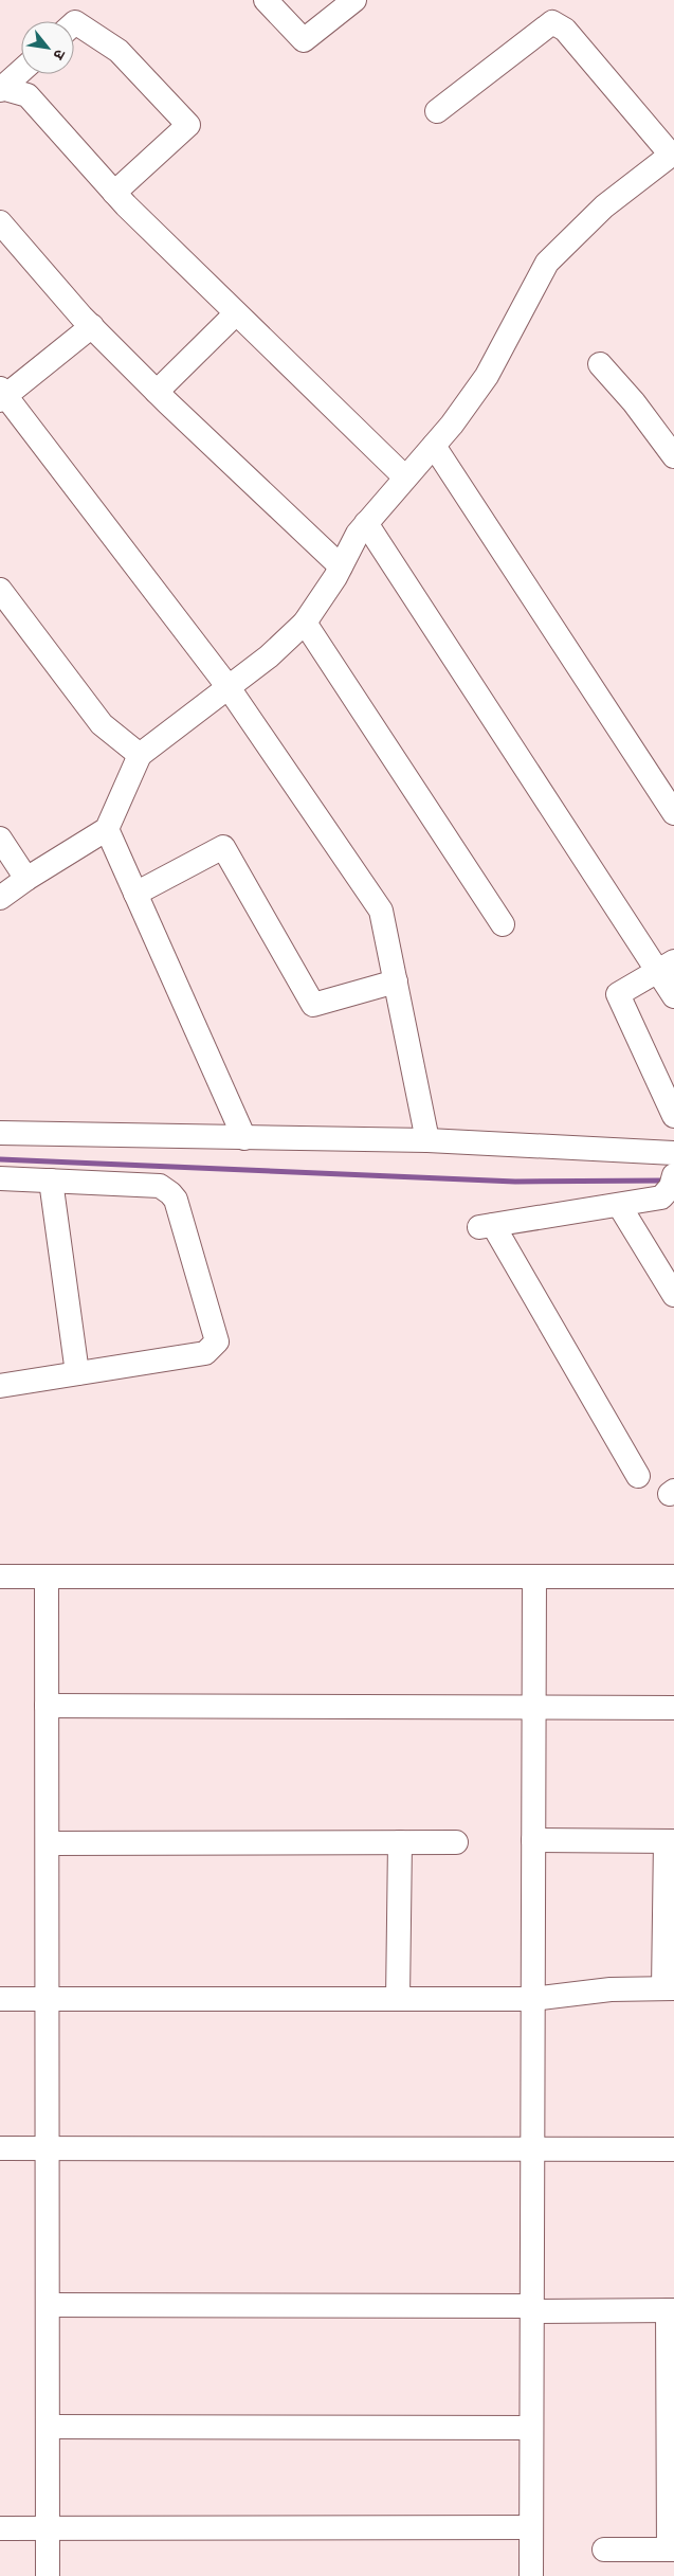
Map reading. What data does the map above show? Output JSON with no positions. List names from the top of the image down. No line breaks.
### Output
{"north":"bottom right"}
